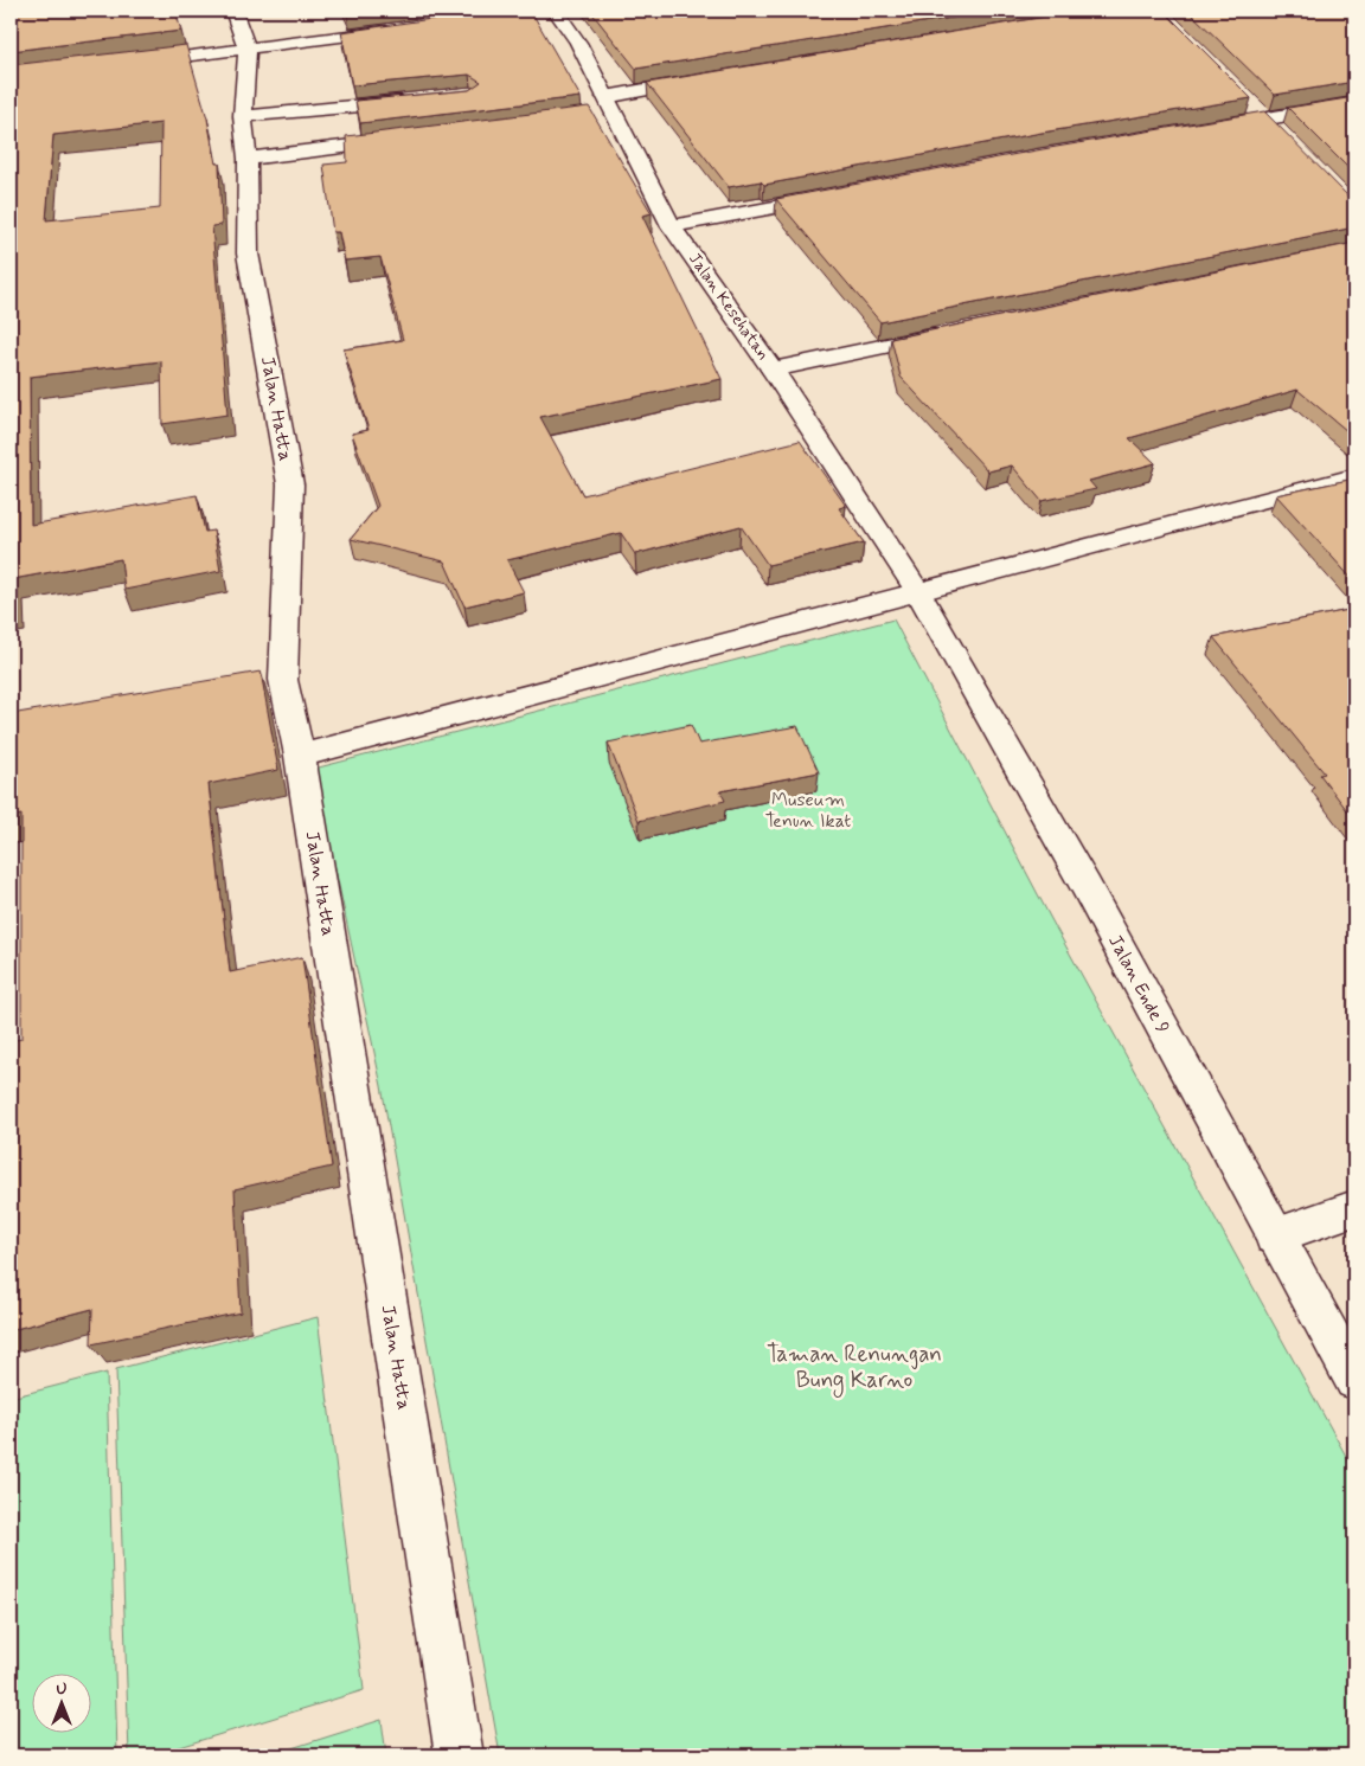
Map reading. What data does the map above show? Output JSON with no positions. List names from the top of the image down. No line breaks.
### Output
{"streets":{"main road":["Jalan Kesehatan","Jalan Hatta","Jalan Ende 9"]},"crossings":[["Jalan Kesehatan","Jalan Ende 9"]],"parks":["Museum Tenun Ikat","Taman Renungan Bung Karno"],"north":"top"}
